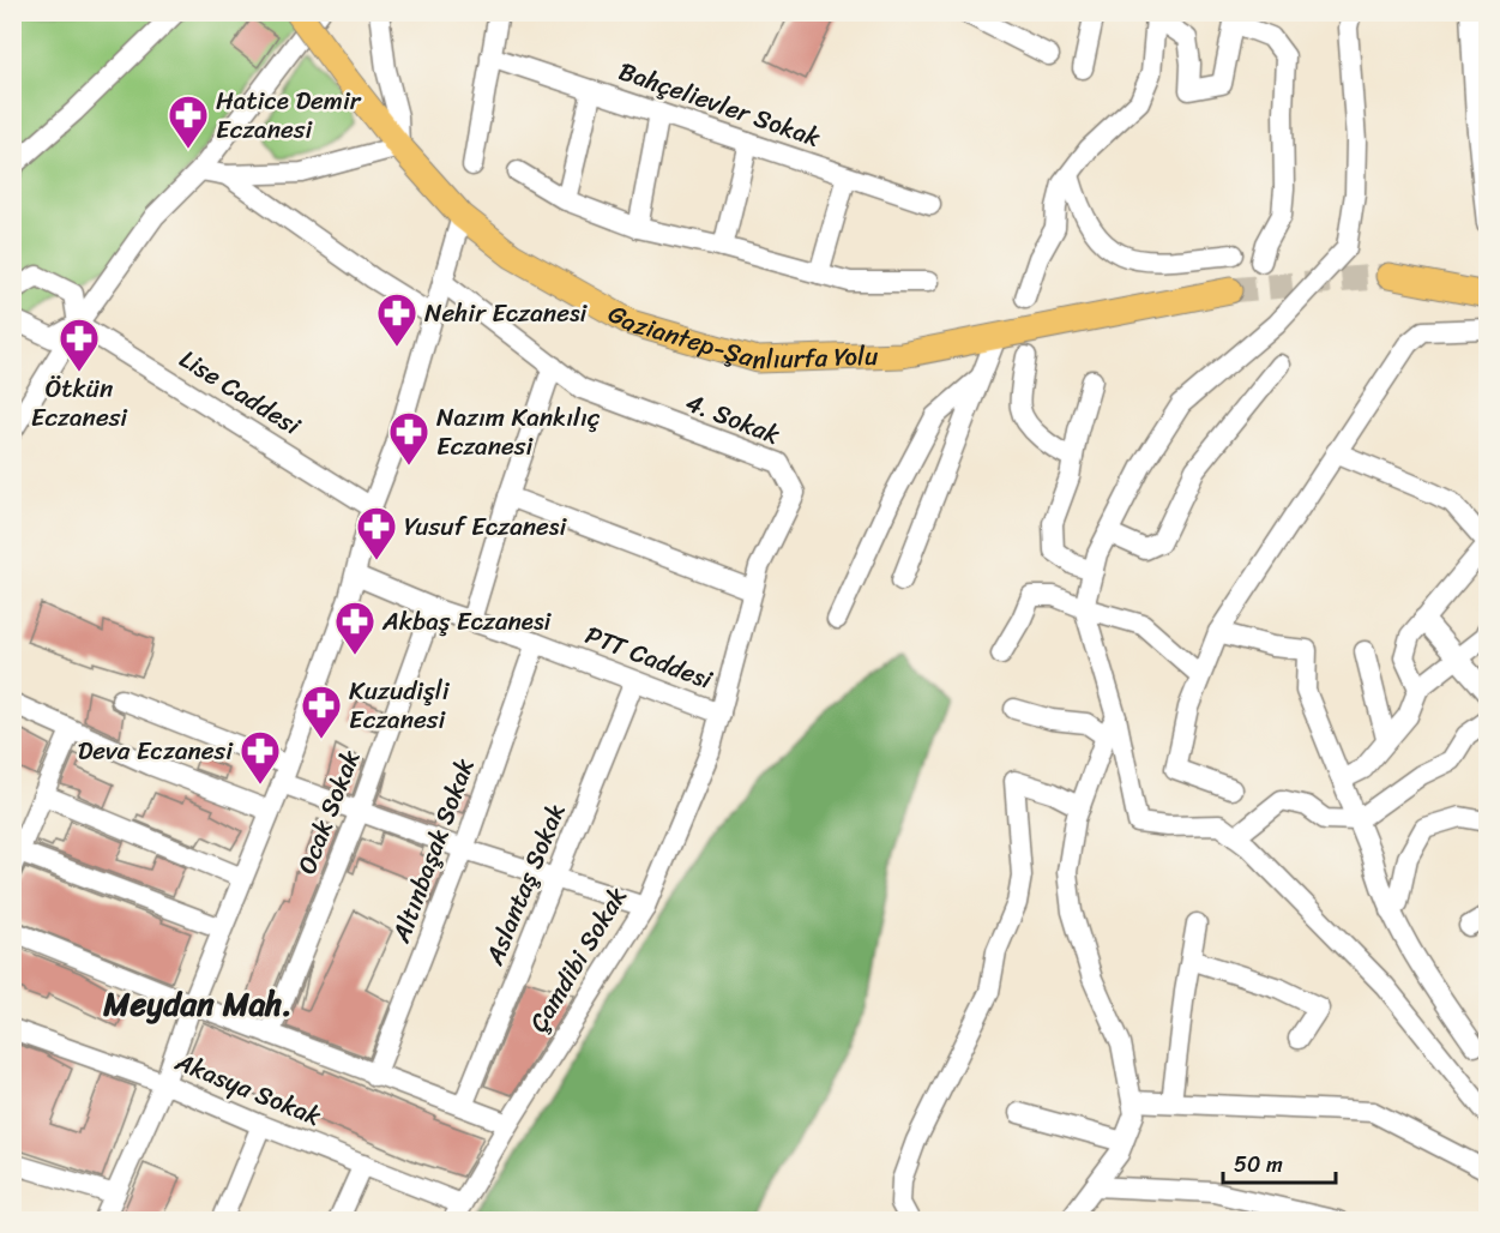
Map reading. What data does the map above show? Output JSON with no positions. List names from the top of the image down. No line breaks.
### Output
{"streets":{"main road":["Gaziantep-Şanlıurfa Yolu"],"street":["Bahçelievler Sokak","Lise Caddesi","4. Sokak","PTT Caddesi","Ocak Sokak","Altınbaşak Sokak","Aslantaş Sokak","Çamdibi Sokak","Akasya Sokak"]},"crossings":[["4. Sokak","PTT Caddesi"],["4. Sokak","Çamdibi Sokak"],["PTT Caddesi","Ocak Sokak"],["PTT Caddesi","Altınbaşak Sokak"],["PTT Caddesi","Aslantaş Sokak"],["PTT Caddesi","Çamdibi Sokak"],["Çamdibi Sokak","Akasya Sokak"]],"districts":["Meydan Mah."],"places":{"pharmacy":["Hatice Demir Eczanesi","Nehir Eczanesi","Ötkün Eczanesi","Nazım Kankılıç Eczanesi","Yusuf Eczanesi","Akbaş Eczanesi","Kuzudişli Eczanesi","Deva Eczanesi"]},"scale_bar":"50 m"}
